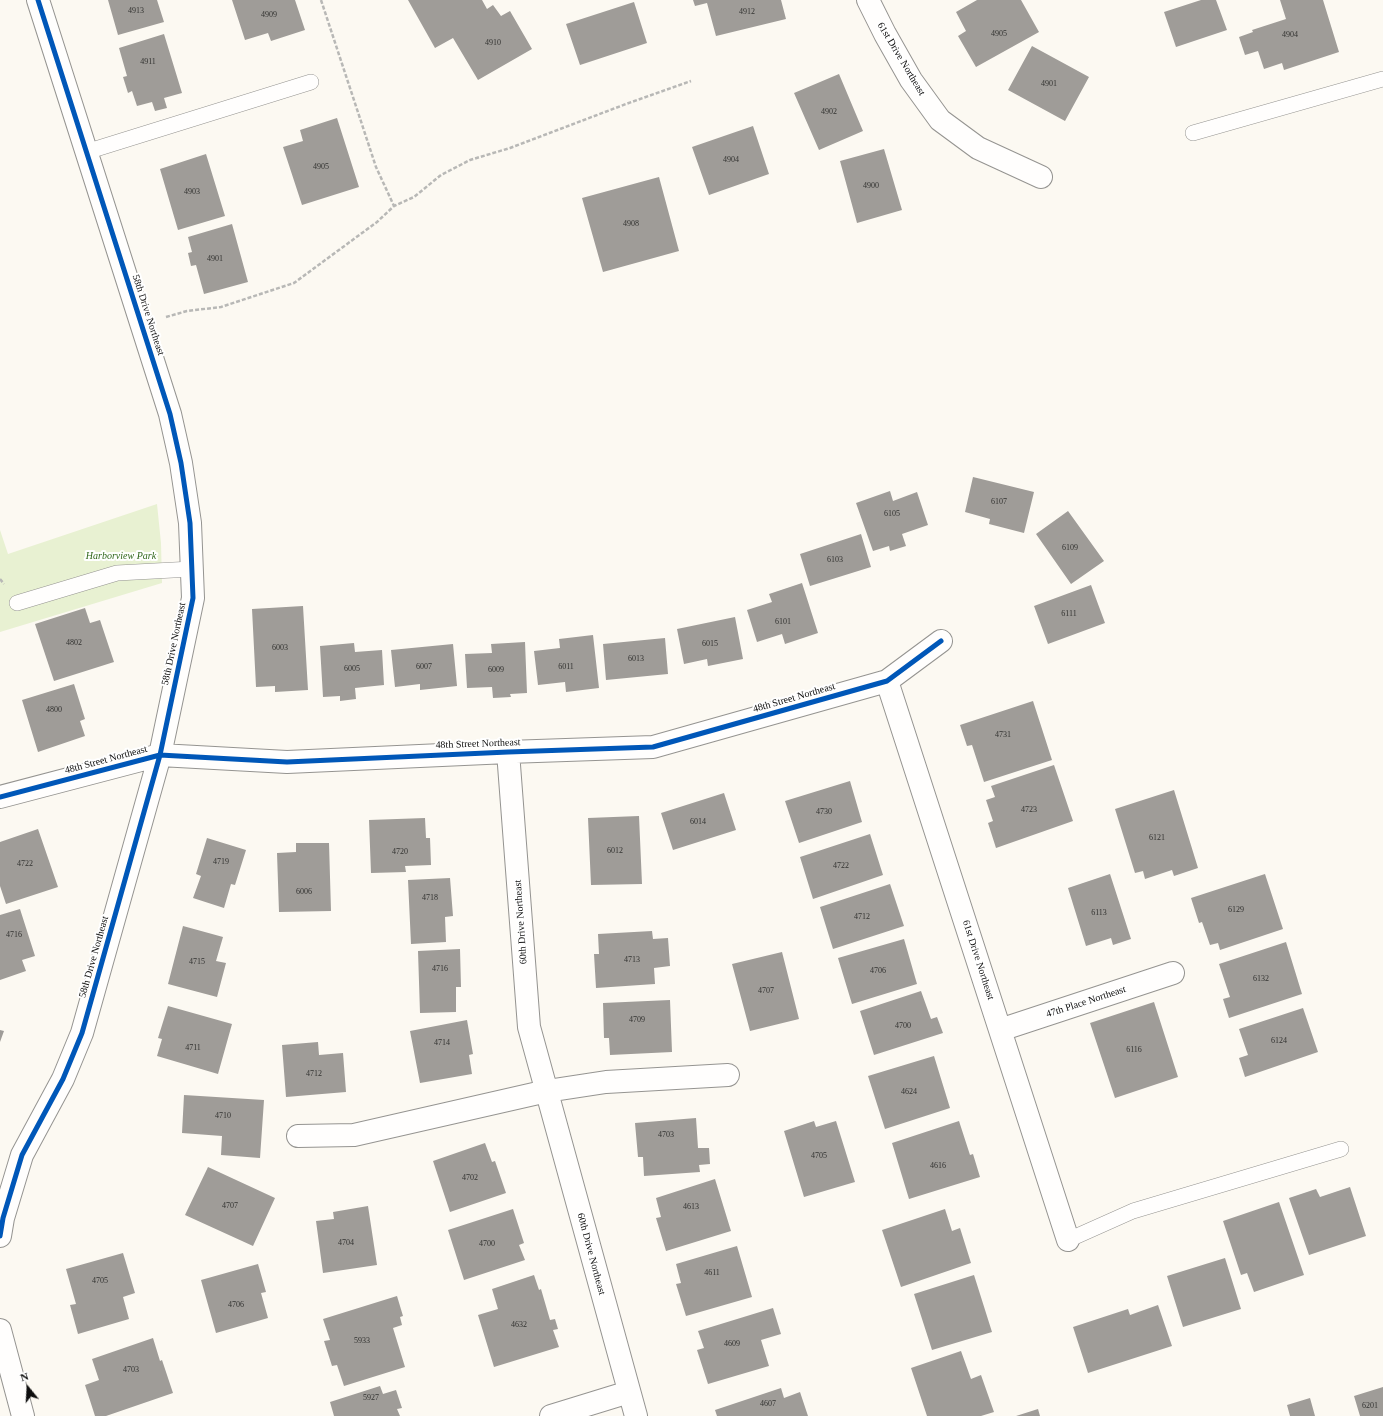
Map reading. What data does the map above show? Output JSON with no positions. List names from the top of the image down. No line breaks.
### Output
{"streets":{"street":["61st Drive Northeast","58th Drive Northeast","48th Street Northeast","60th Drive Northeast","47th Place Northeast"]},"crossings":[["61st Drive Northeast","48th Street Northeast"],["61st Drive Northeast","47th Place Northeast"],["58th Drive Northeast","48th Street Northeast"],["48th Street Northeast","60th Drive Northeast"]],"parks":["Harborview Park"],"house_numbers":["4913","4912","4909","4905","4904","4910","4911","4901","4902","4904","4905","4900","4903","4908","4901","6107","6105","6109","6103","6111","6101","4802","6015","6003","6013","6007","6011","6005","6009","4800","4731","4723","4730","6014","6121","6012","4720","4719","4722","4722","6006","4718","6129","6113","4712","4716","4713","4715","4716","4706","6132","4707","4709","4700","6124","4714","4711","6116","4712","4624","4710","4703","4705","4616","4702","4707","4613","4704","4700","4611","4705","4706","4632","5933","4609","4703","5927","4607","6201"],"north":"top"}
